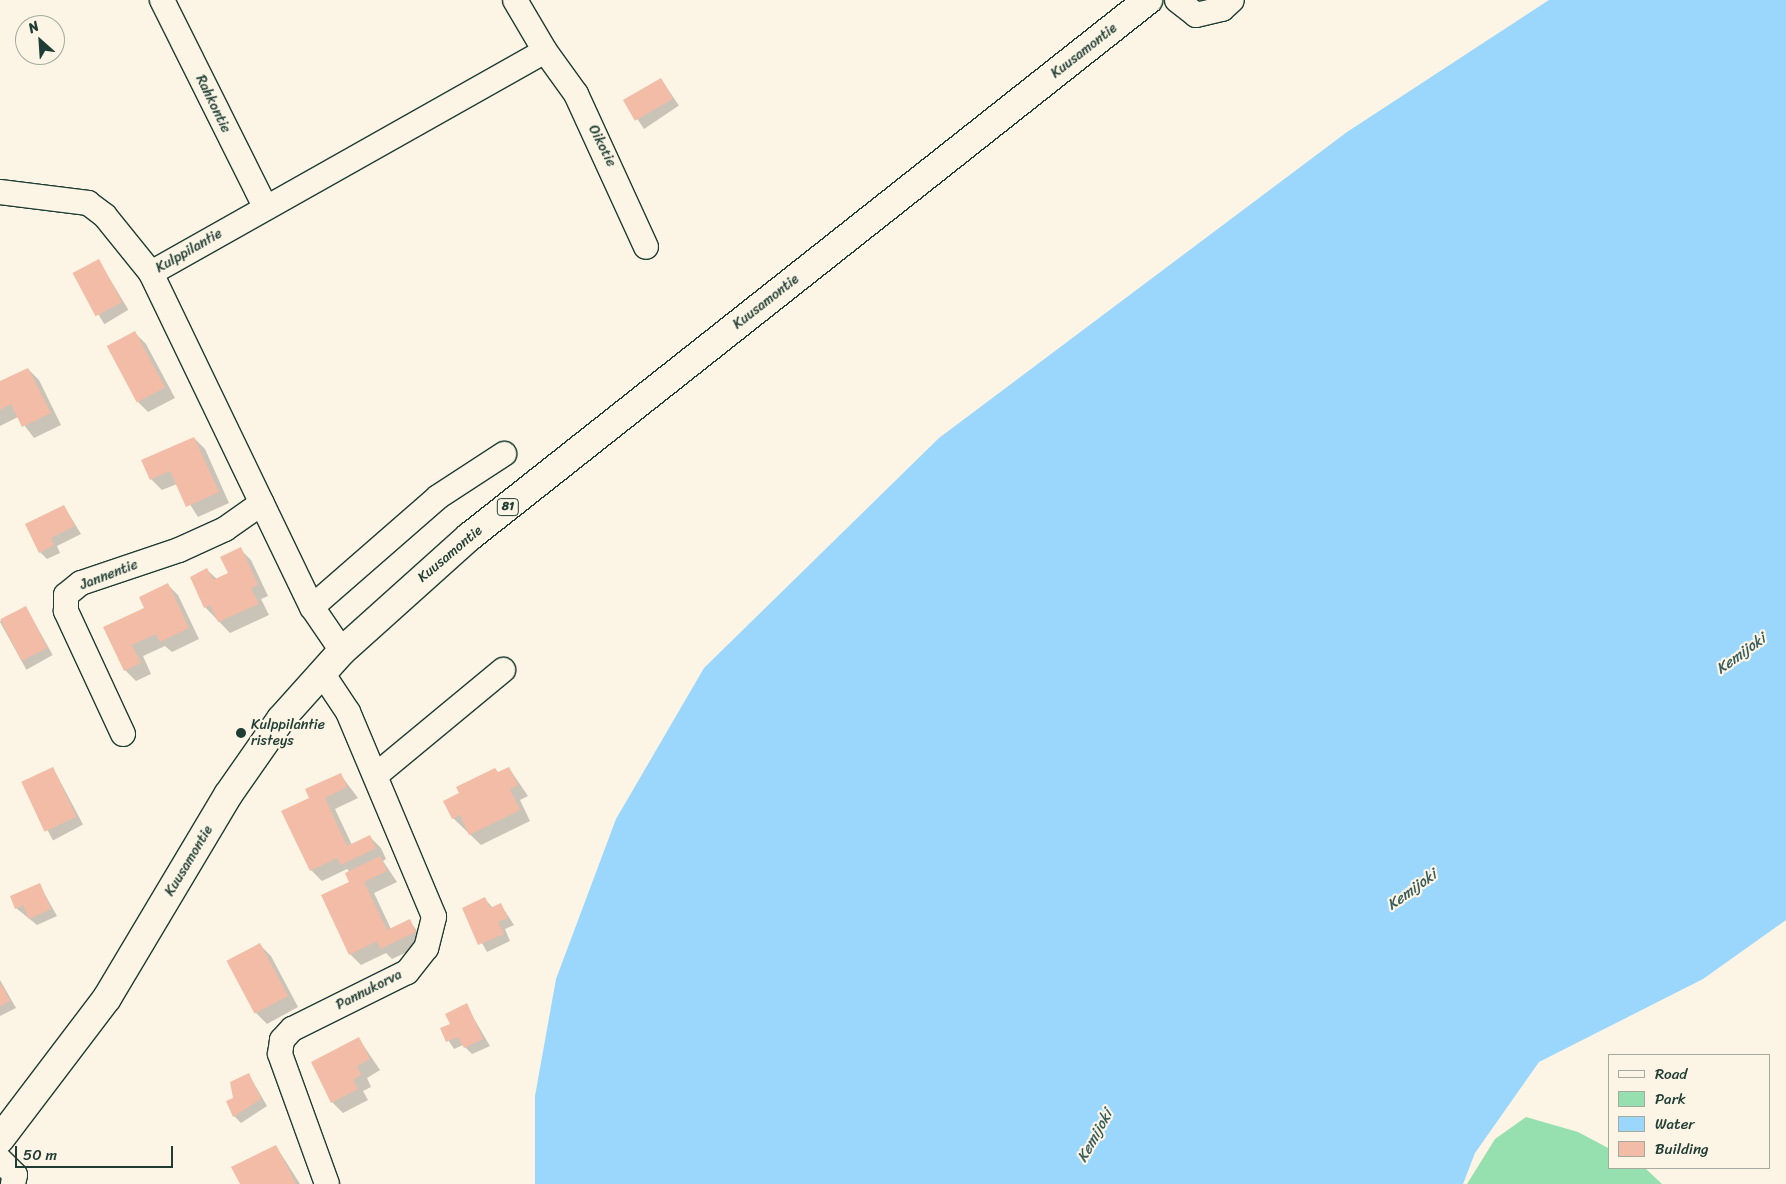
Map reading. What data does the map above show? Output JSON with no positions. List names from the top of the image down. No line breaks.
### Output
{"streets":{"main road":["Kuusamontie","81"],"street":["Rahkontie","Oikotie","Kulppilantie","Jannentie","Pannukorva"]},"crossings":[["Kuusamontie","Kulppilantie"],["Kuusamontie","Pannukorva"],["Rahkontie","Kulppilantie"],["Oikotie","Kulppilantie"],["Kulppilantie","Jannentie"]],"water":["Kemijoki"],"places":["Kulppilantie risteys"],"legend":["Road","Park","Water","Building"],"scale_bar":"50 m","north":"top left"}
